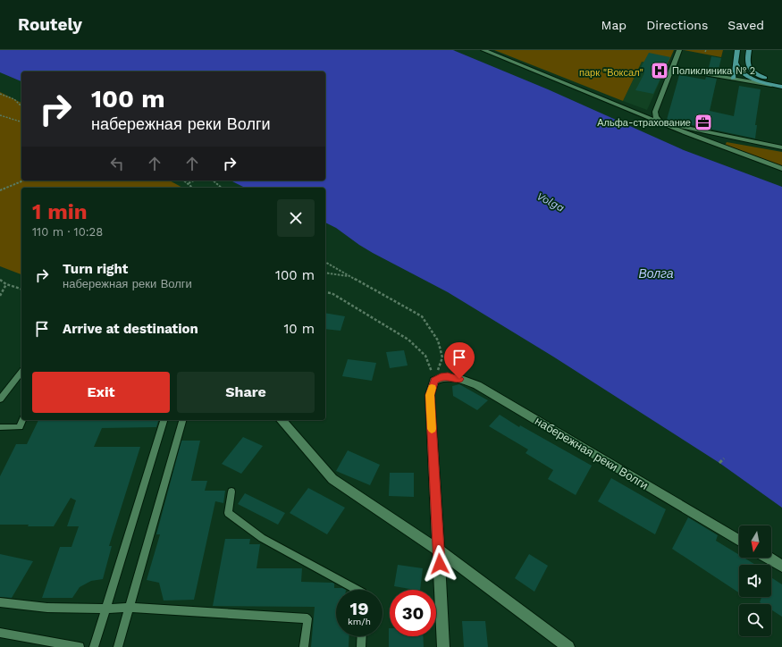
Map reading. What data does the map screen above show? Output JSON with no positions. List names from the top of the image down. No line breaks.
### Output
{"streets":{"street":["набережная реки Волги"]},"water":["Volga","Волга"],"parks":["парк \"Воксал\""],"places":{"hospital":["Поликлиника № 2"],"office":["Альфа-страхование"]},"north":"bottom","page":{"header":"Routely","nav":["Map","Directions","Saved"],"turn":["100 m","набережная реки Волги"],"heading":["1 min","110 m · 10:28"],"list":[{"name":"Turn right","note":"набережная реки Волги","value":"100 m"},{"name":"Arrive at destination","value":"10 m"}],"buttons":["Exit","Share"],"speed":"19 km/h","limit":"30"}}
